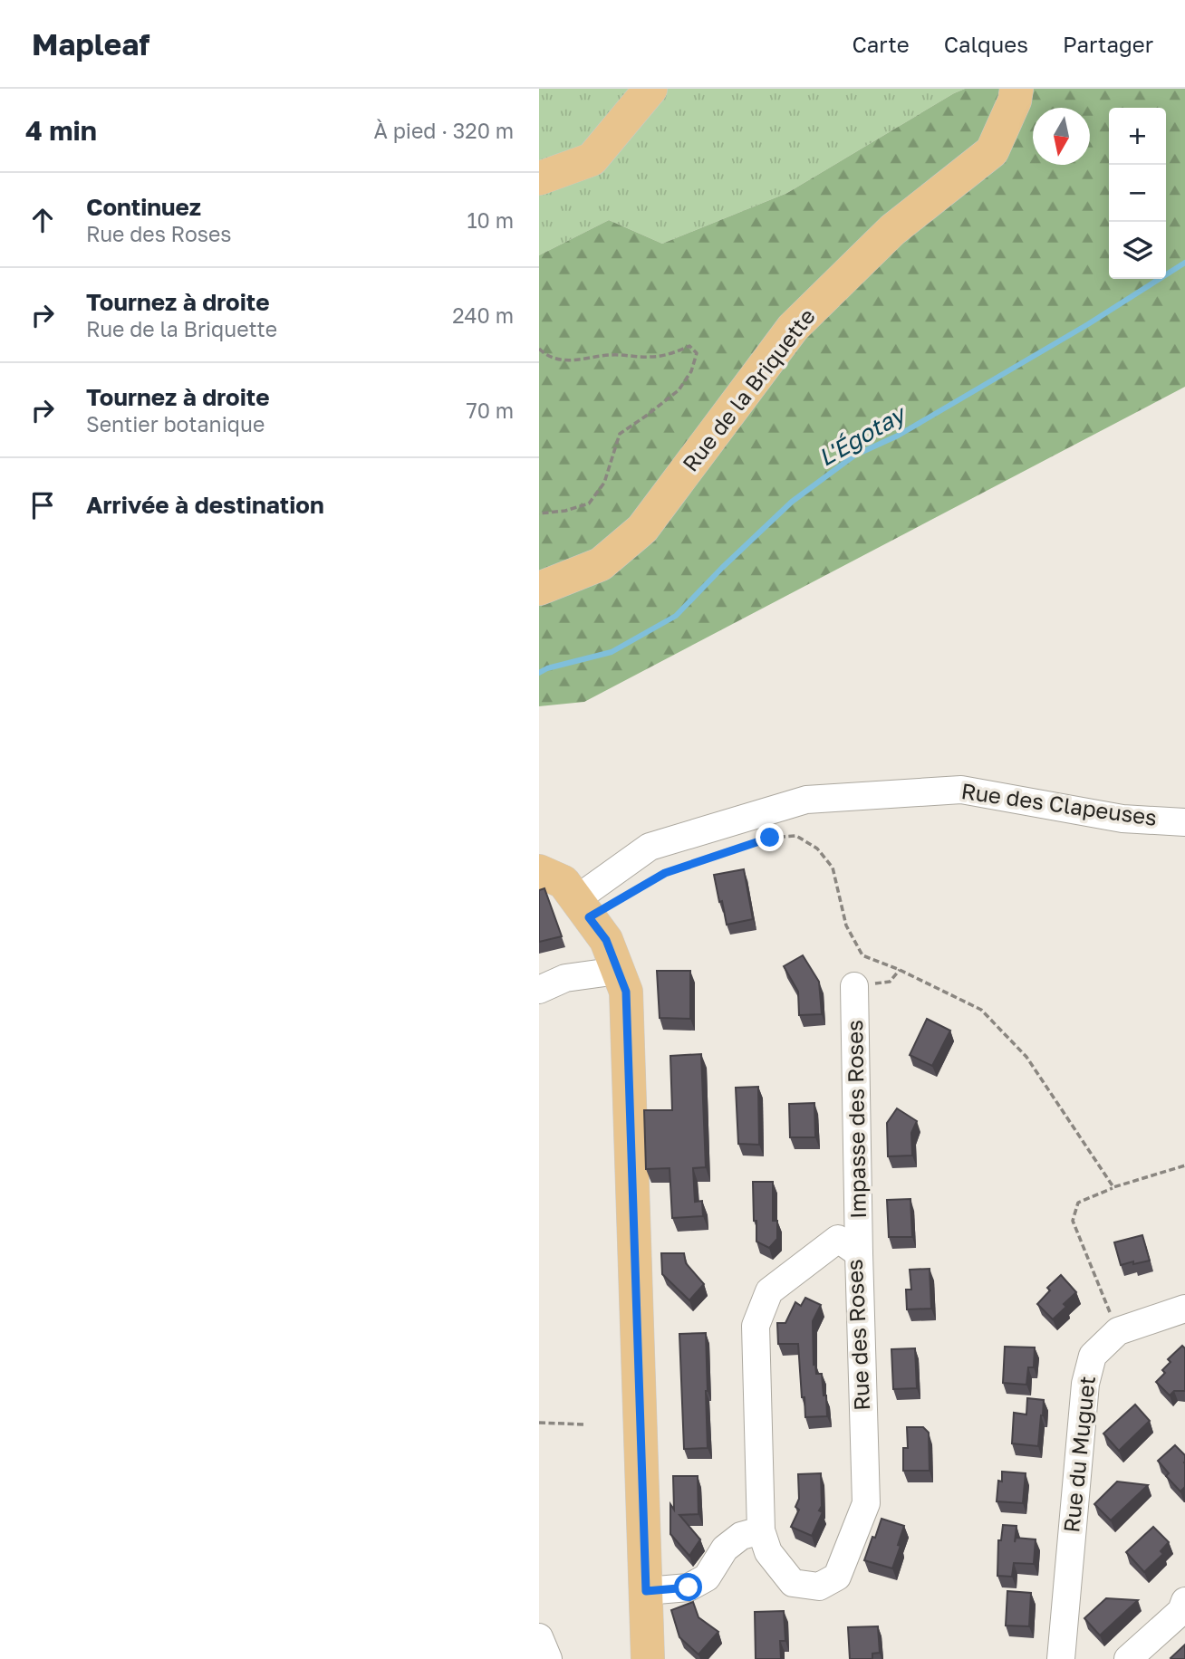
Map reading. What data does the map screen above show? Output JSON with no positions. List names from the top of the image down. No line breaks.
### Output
{"streets":{"main road":["Rue de la Briquette"],"street":["Rue des Clapeuses","Impasse des Roses","Rue des Roses","Rue du Muguet"]},"crossings":[["Impasse des Roses","Rue des Roses"]],"water":["L'Égotay"],"north":"bottom","page":{"header":"Mapleaf","nav":["Carte","Calques","Partager"],"heading":["4 min","À pied · 320 m"],"map_buttons":["+","−"],"list":[["Continuez","Rue des Roses","10 m"],["Tournez à droite","Rue de la Briquette","240 m"],["Tournez à droite","Sentier botanique","70 m"],"Arrivée à destination"]}}
